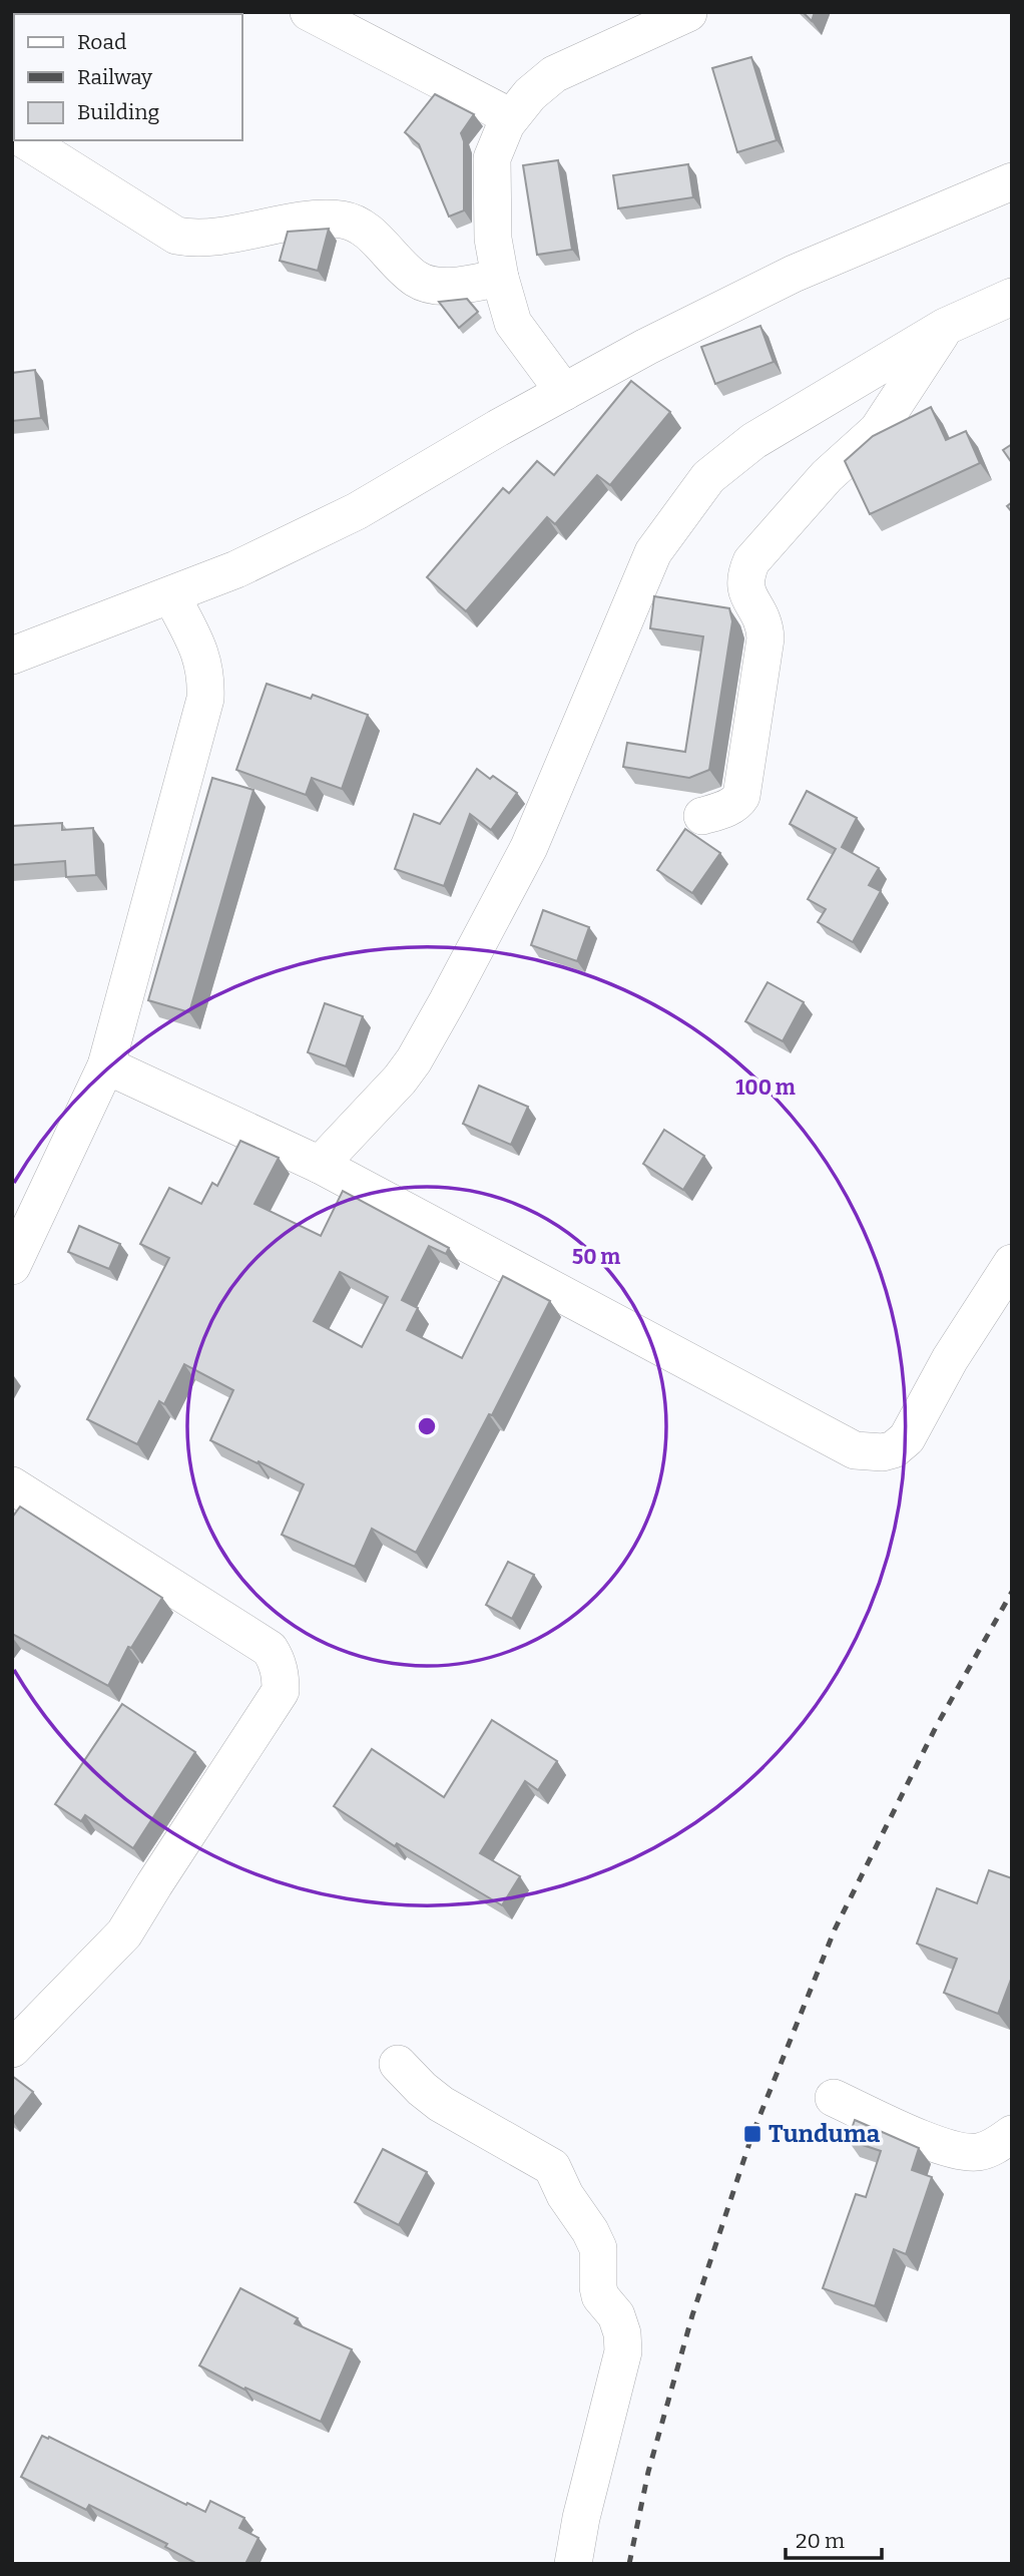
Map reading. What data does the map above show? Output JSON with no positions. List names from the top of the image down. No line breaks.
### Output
{"places":{"transit":["Tunduma"]},"legend":["Road","Railway","Building"],"scale_bar":"20 m","rings":["100 m","50 m"]}
